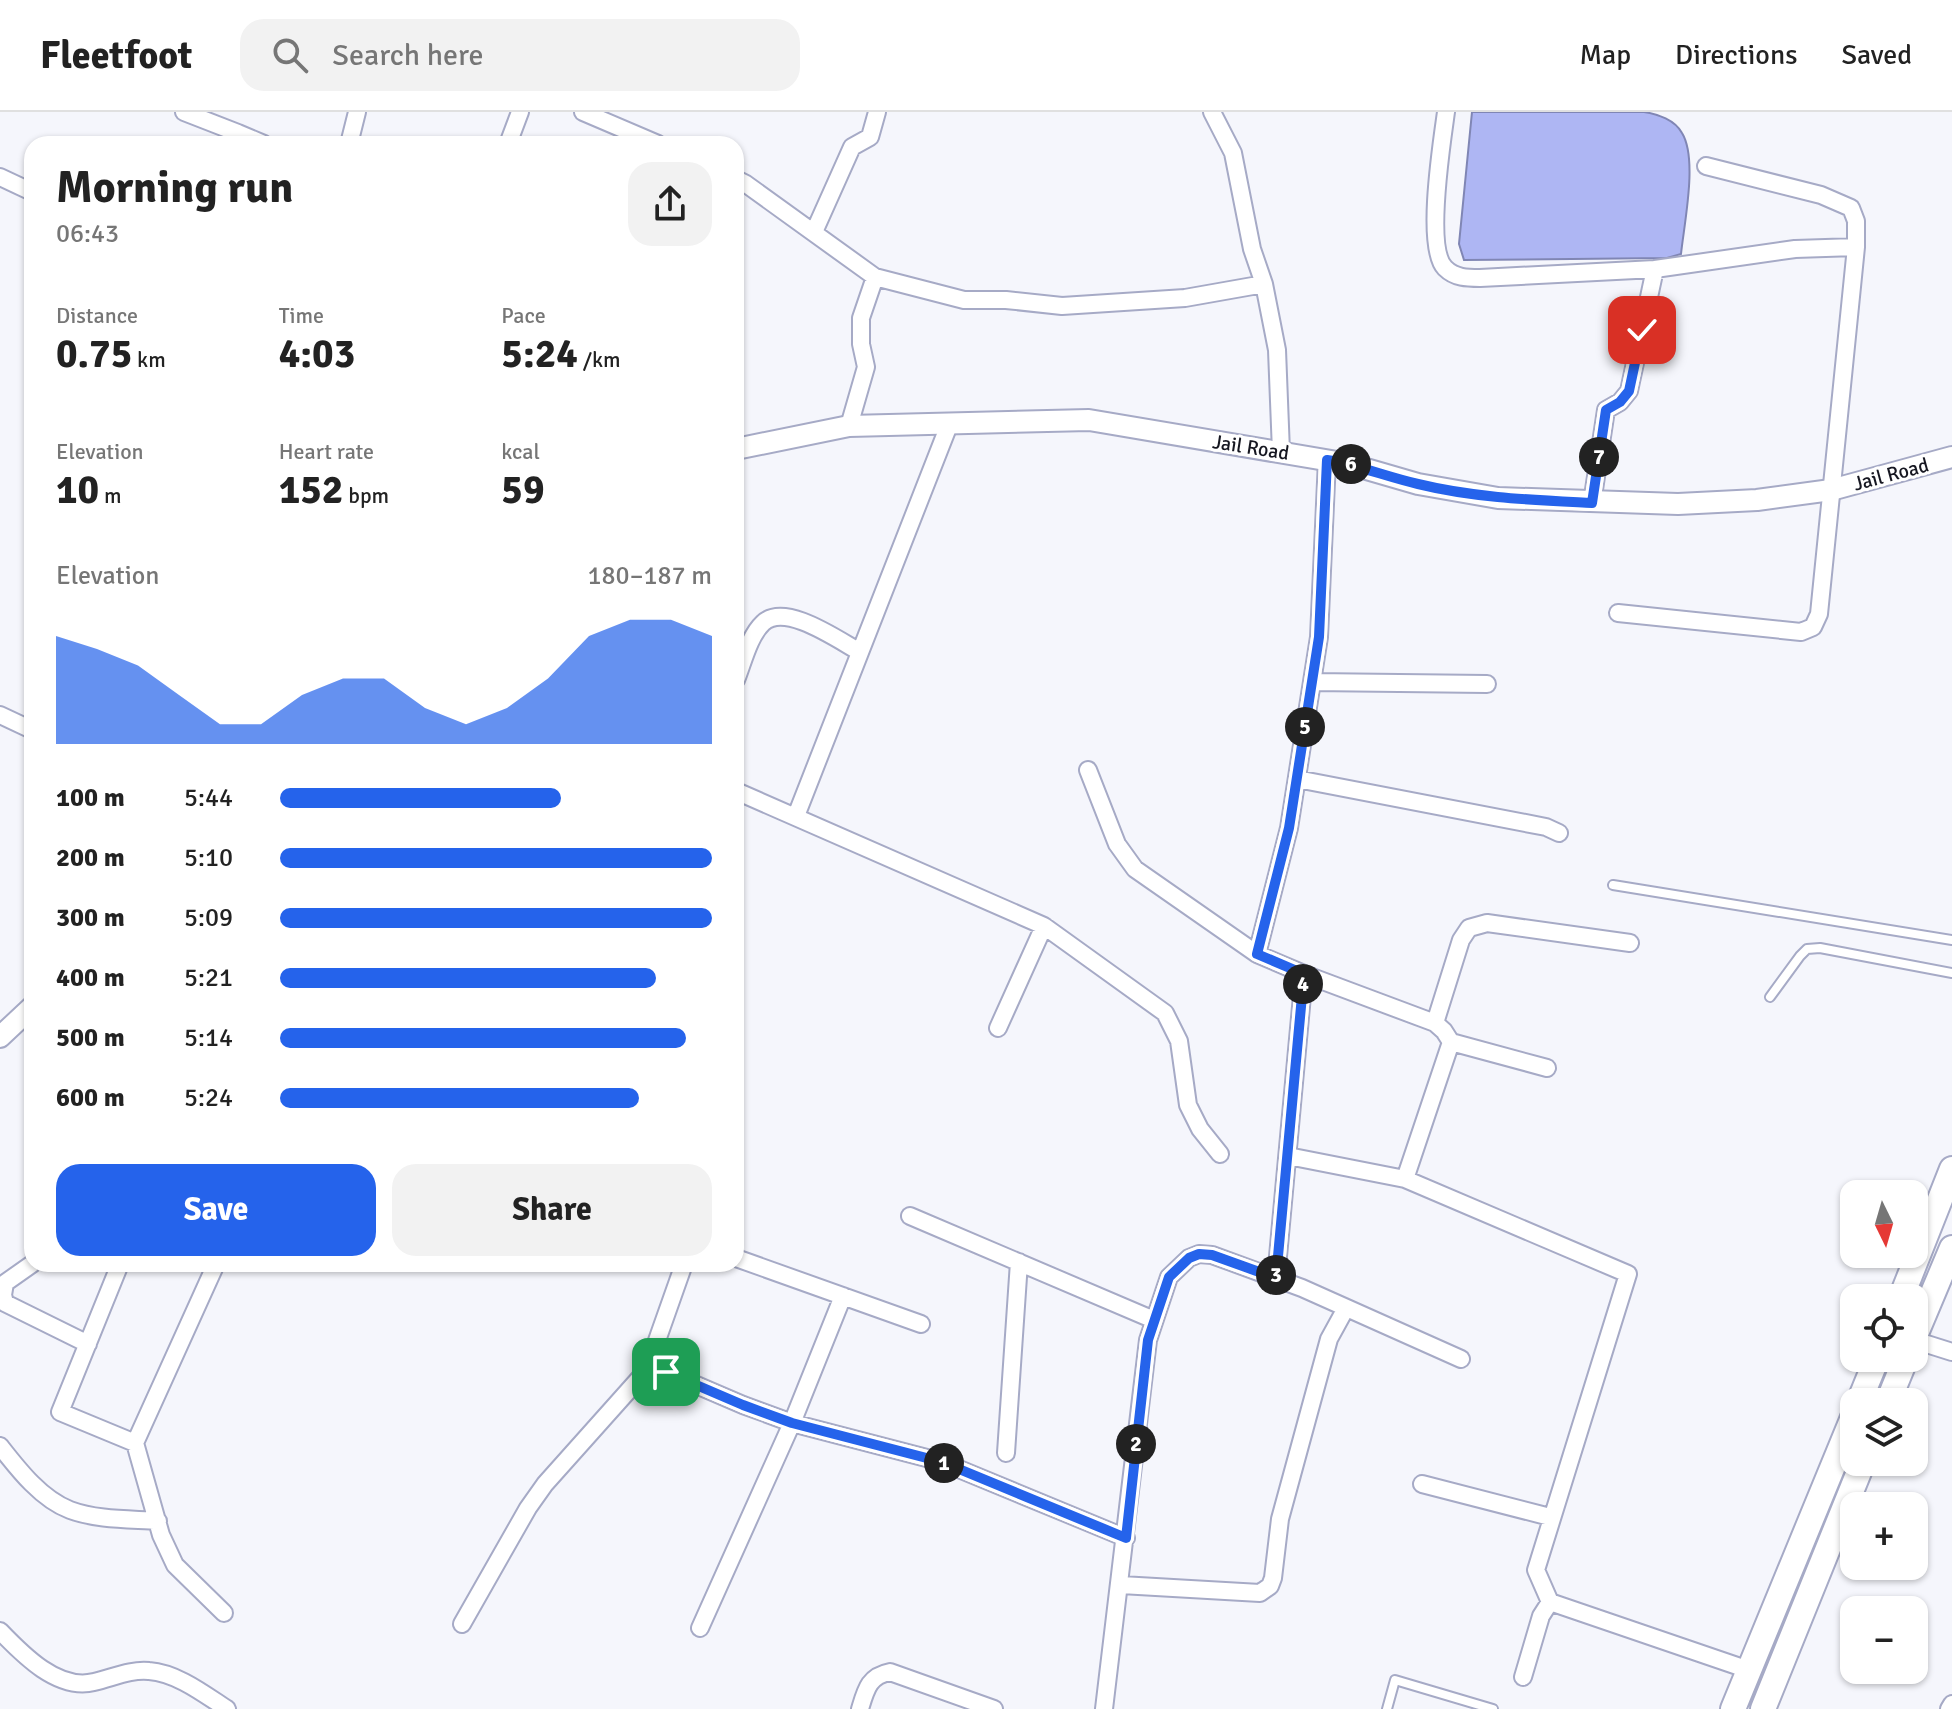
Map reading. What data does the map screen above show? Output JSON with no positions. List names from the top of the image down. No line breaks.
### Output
{"streets":{"street":["Jail Road"]},"north":"bottom","page":{"header":"Fleetfoot","search":"Search here","nav":["Map","Directions","Saved"],"heading":["Morning run","06:43"],"stats":[["Distance","0.75 km"],["Time","4:03"],["Pace","5:24 /km"],["Elevation","10 m"],["Heart rate","152 bpm"],["kcal","59"]],"pins":["7","6","5","4","3","2","1"],"chart":["Elevation","180–187 m"],"list":[{"name":"100 m","note":"5:44"},{"name":"200 m","note":"5:10"},{"name":"300 m","note":"5:09"},{"name":"400 m","note":"5:21"},{"name":"500 m","note":"5:14"},{"name":"600 m","note":"5:24"}],"buttons":["Save","Share"],"map_buttons":["+","−"]}}
